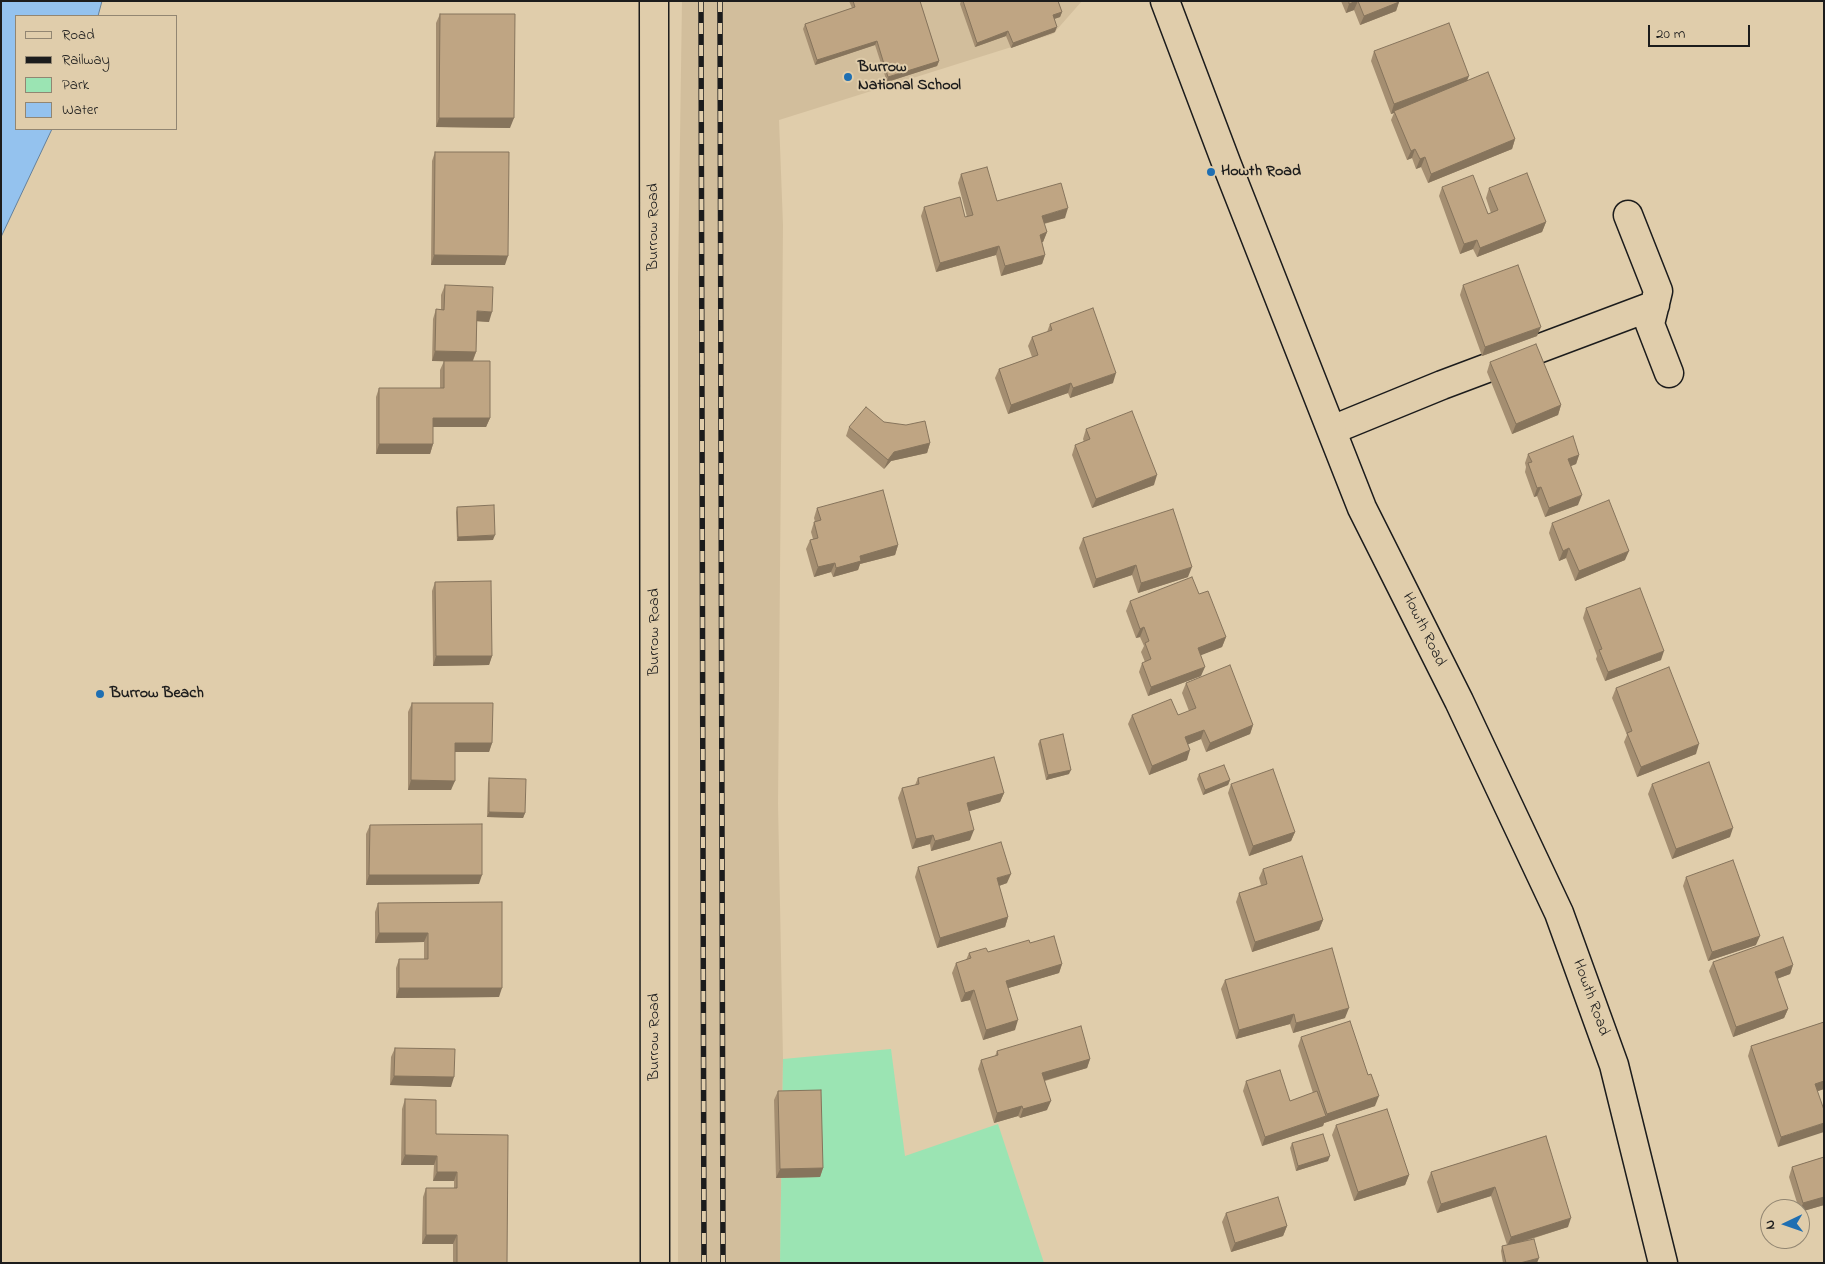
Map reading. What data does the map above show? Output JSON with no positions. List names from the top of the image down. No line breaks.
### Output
{"streets":{"street":["Burrow Road","Howth Road"]},"places":["Burrow National School","Howth Road","Burrow Beach"],"legend":["Road","Railway","Park","Water"],"scale_bar":"20 m","north":"left"}
